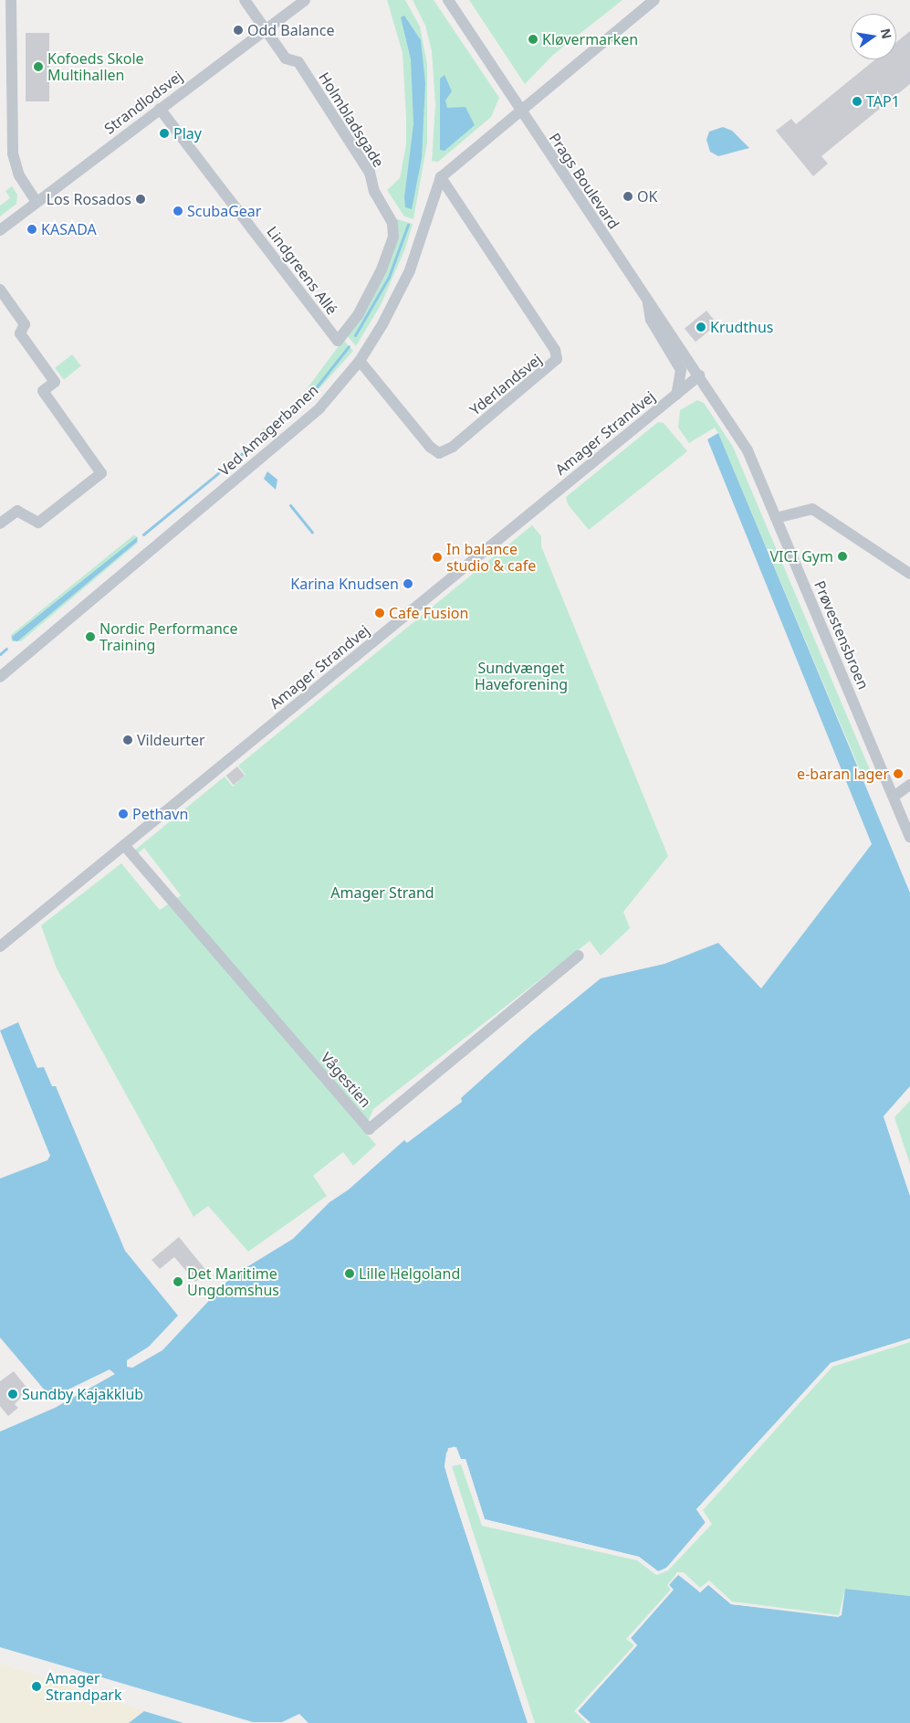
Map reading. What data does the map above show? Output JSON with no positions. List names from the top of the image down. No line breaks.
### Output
{"streets":{"street":["Strandlodsvej","Holmbladsgade","Prags Boulevard","Lindgreens Allé","Yderlandsvej","Ved Amagerbanen","Amager Strandvej","Prøvestensbroen","Vågestien"]},"crossings":[["Strandlodsvej","Holmbladsgade"],["Strandlodsvej","Lindgreens Allé"],["Holmbladsgade","Lindgreens Allé"],["Prags Boulevard","Amager Strandvej"],["Prags Boulevard","Prøvestensbroen"],["Yderlandsvej","Ved Amagerbanen"],["Amager Strandvej","Prøvestensbroen"],["Amager Strandvej","Vågestien"]],"parks":["Sundvænget Haveforening","Amager Strand"],"places":["Odd Balance","Kløvermarken","Kofoeds Skole Multihallen","TAP1","Play","OK","Los Rosados","ScubaGear","KASADA","Krudthus","VICI Gym","In balance studio & cafe","Karina Knudsen","Cafe Fusion","Nordic Performance Training","Vildeurter","e-baran lager","Pethavn","Lille Helgoland","Det Maritime Ungdomshus","Sundby Kajakklub","Amager Strandpark"],"north":"right"}
